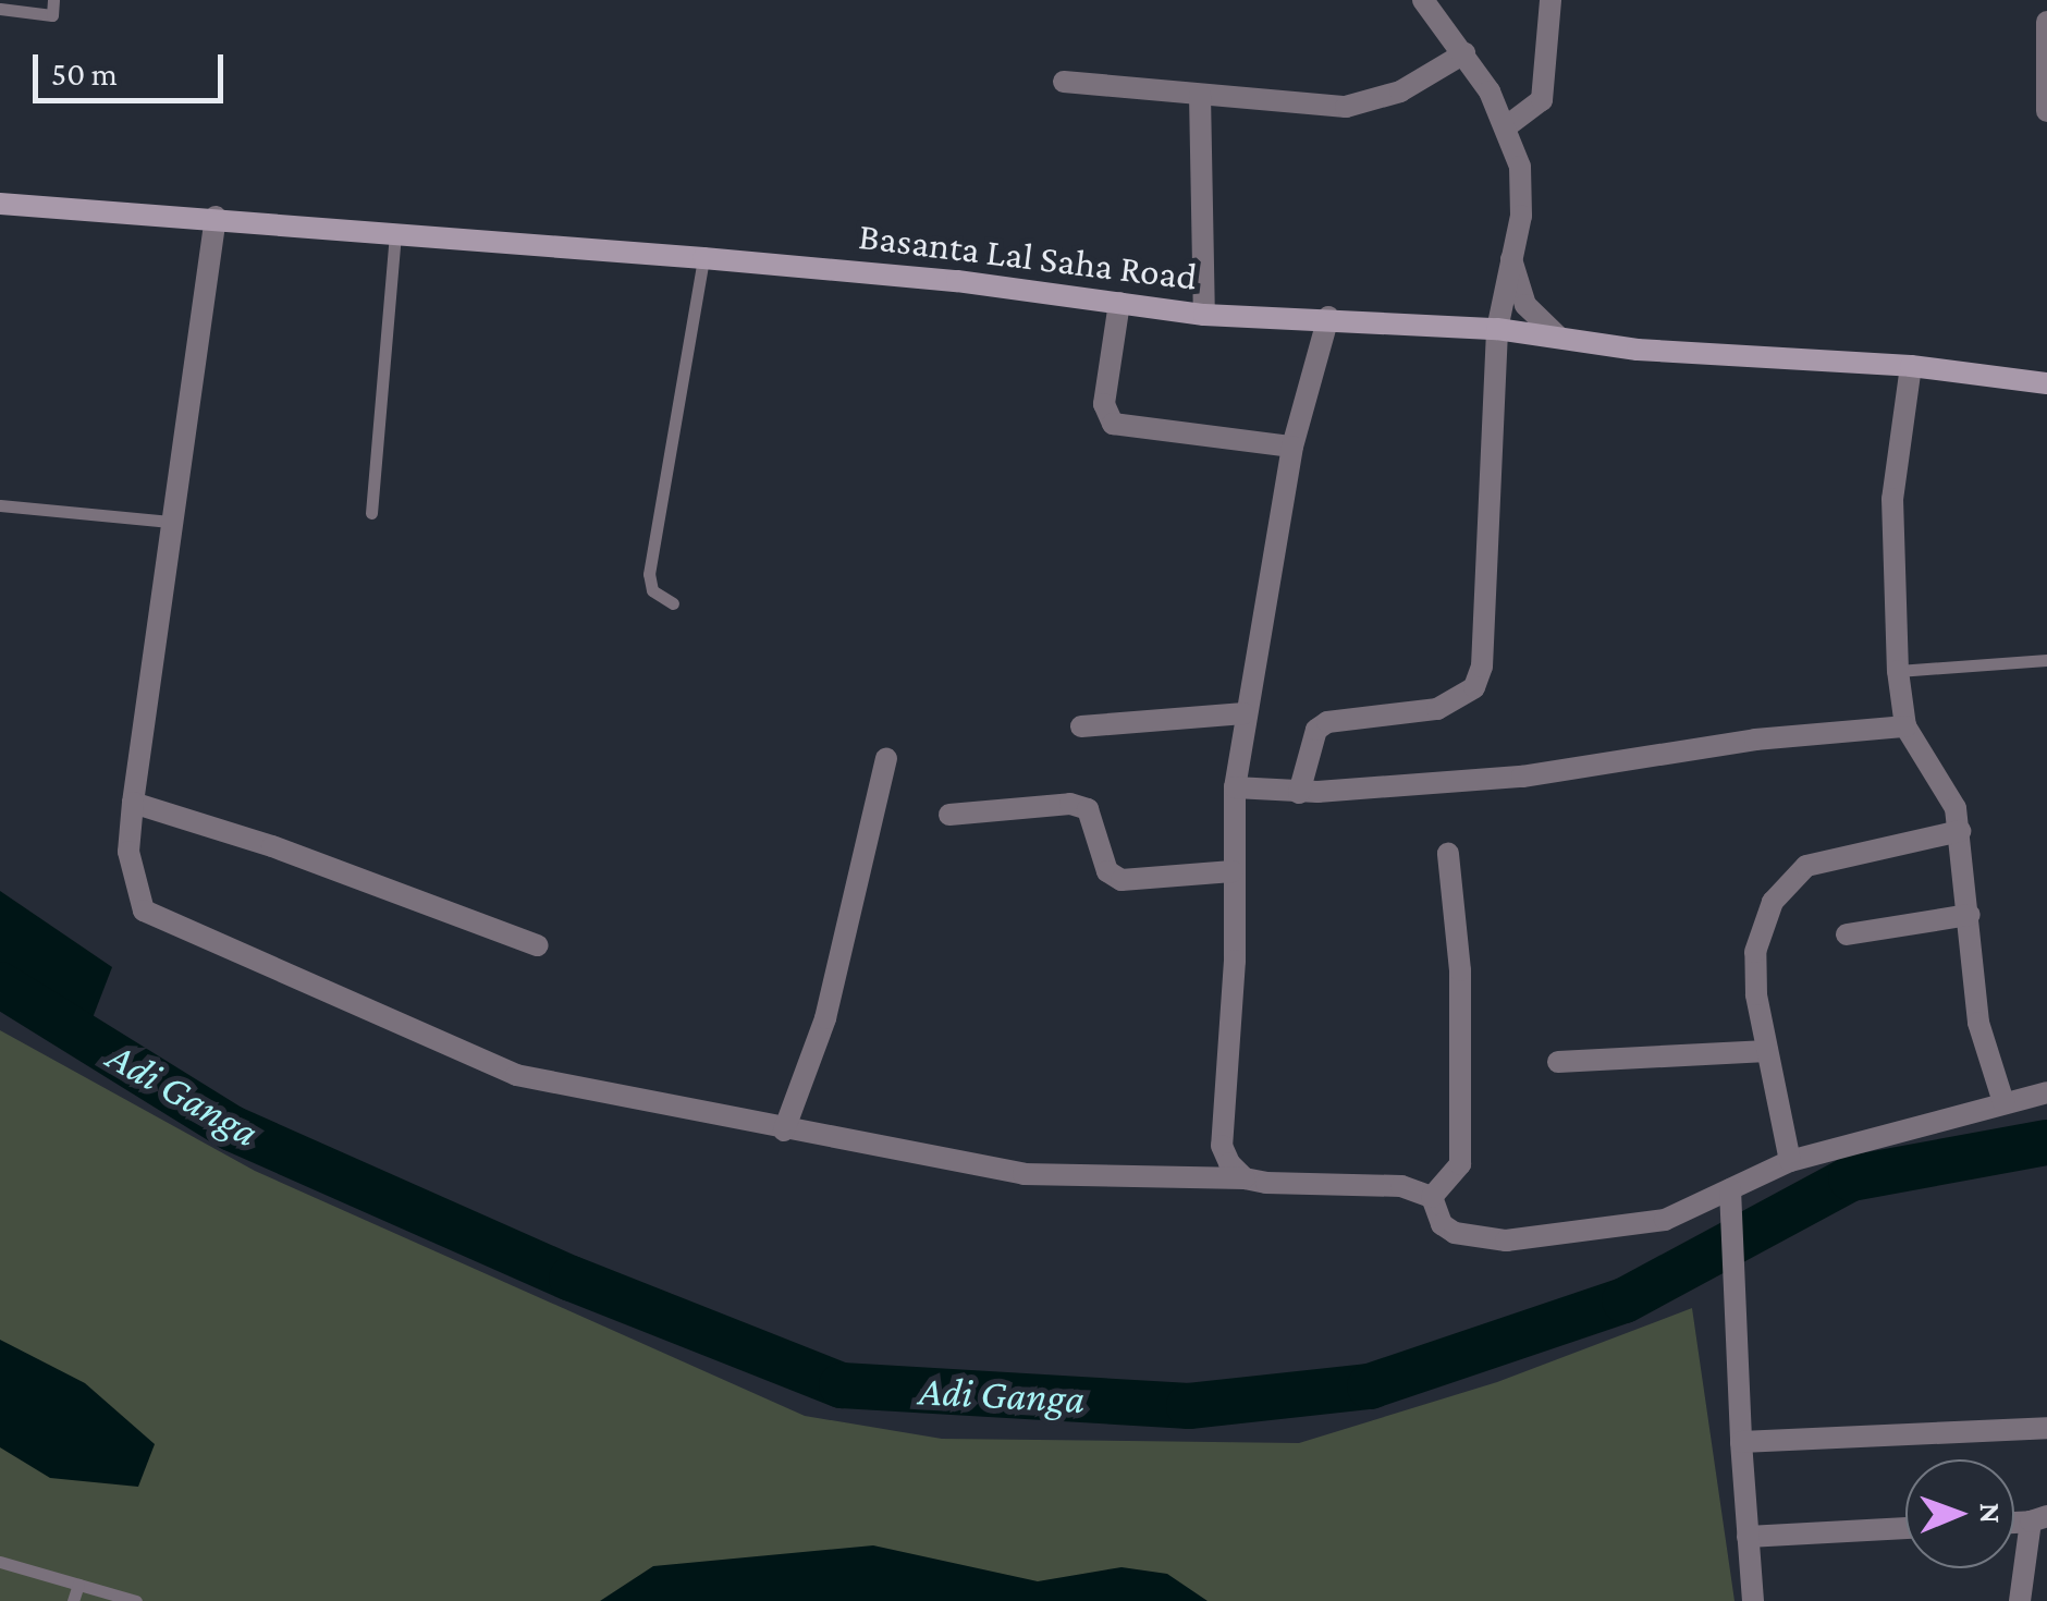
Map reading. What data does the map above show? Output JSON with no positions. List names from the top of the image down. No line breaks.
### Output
{"streets":{"main road":["Basanta Lal Saha Road"]},"water":["Adi Ganga"],"scale_bar":"50 m","north":"right"}
